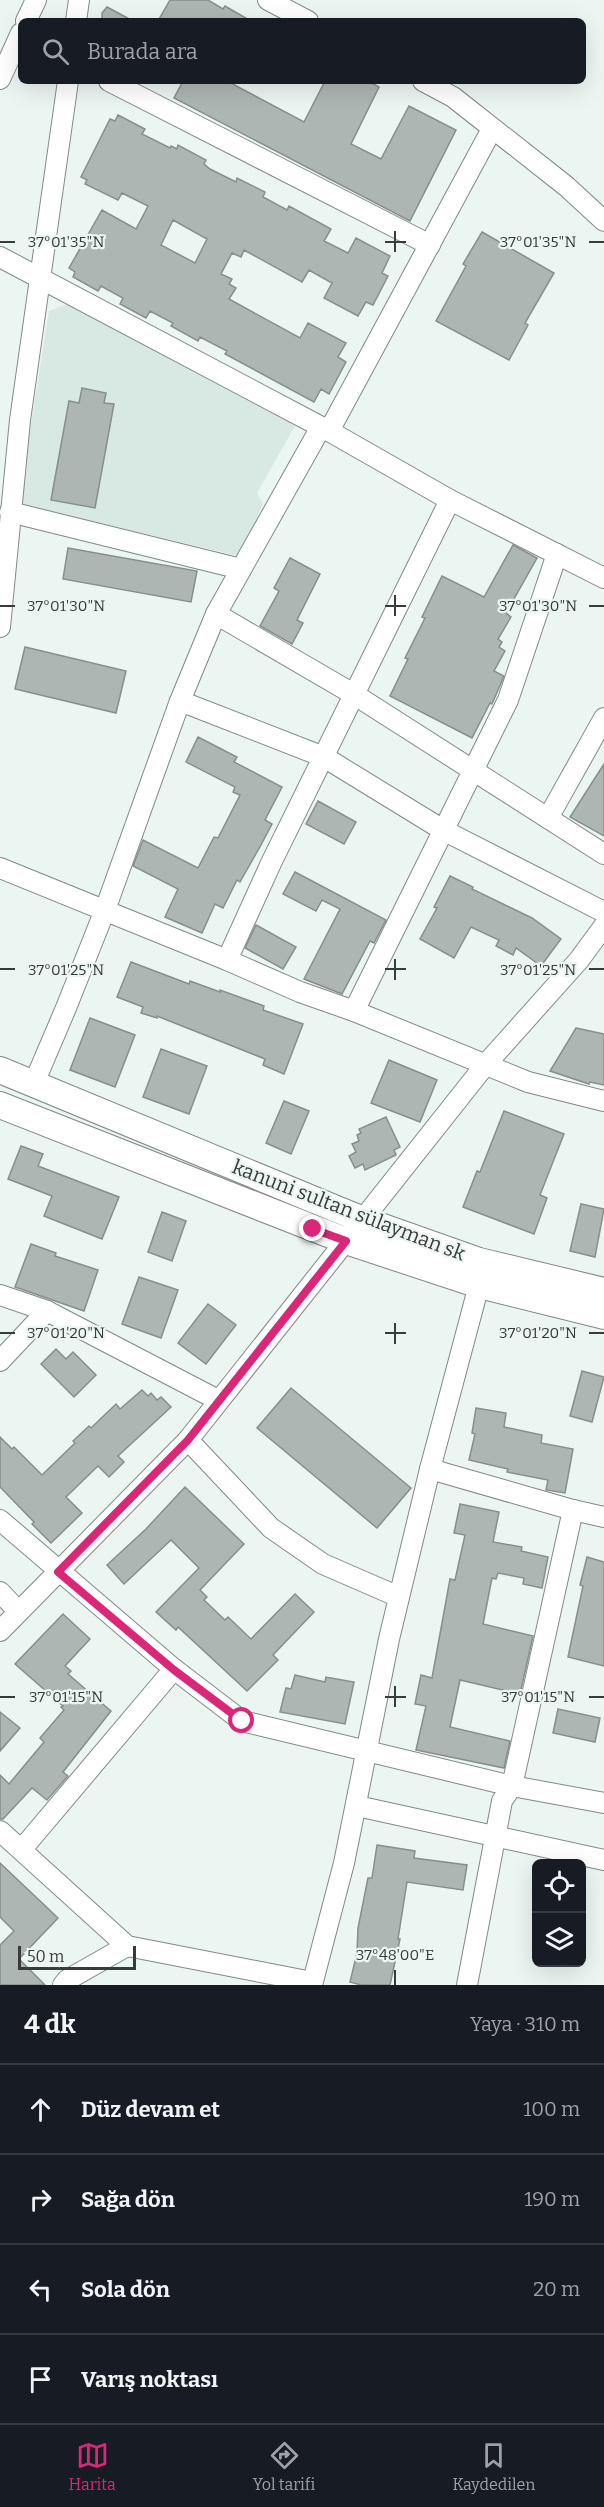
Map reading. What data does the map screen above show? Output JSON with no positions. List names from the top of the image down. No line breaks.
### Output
{"streets":{"main road":["kanuni sultan sülayman sk"]},"scale_bar":"50 m","page":{"search":"Burada ara","scale":"50 m","heading":["4 dk","Yaya · 310 m"],"list":[["Düz devam et","100 m"],["Sağa dön","190 m"],["Sola dön","20 m"],"Varış noktası"],"nav":["Harita","Yol tarifi","Kaydedilen"]},"coordinates":["37°01'35\"N","37°01'30\"N","37°01'25\"N","37°01'20\"N","37°01'15\"N","37°48'00\"E"]}
